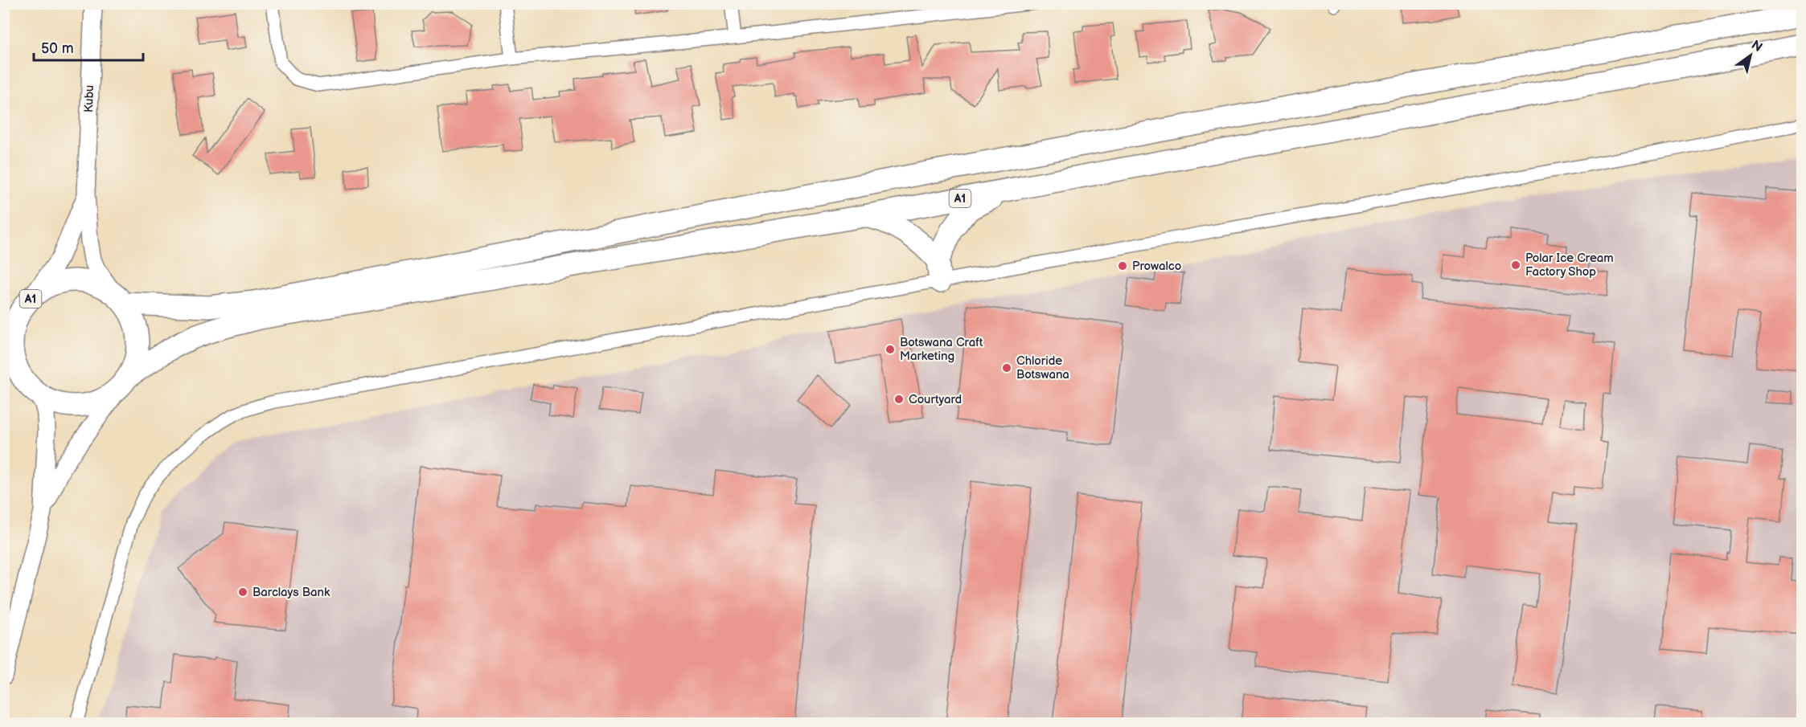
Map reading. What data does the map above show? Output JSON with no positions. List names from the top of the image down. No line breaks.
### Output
{"streets":{"highway":["A1"],"main road":["Kubu"]},"crossings":[["Kubu","A1"]],"places":["Polar Ice Cream Factory Shop","Prowalco","Botswana Craft Marketing","Chloride Botswana","Courtyard","Barclays Bank"],"scale_bar":"50 m","north":"top right"}
